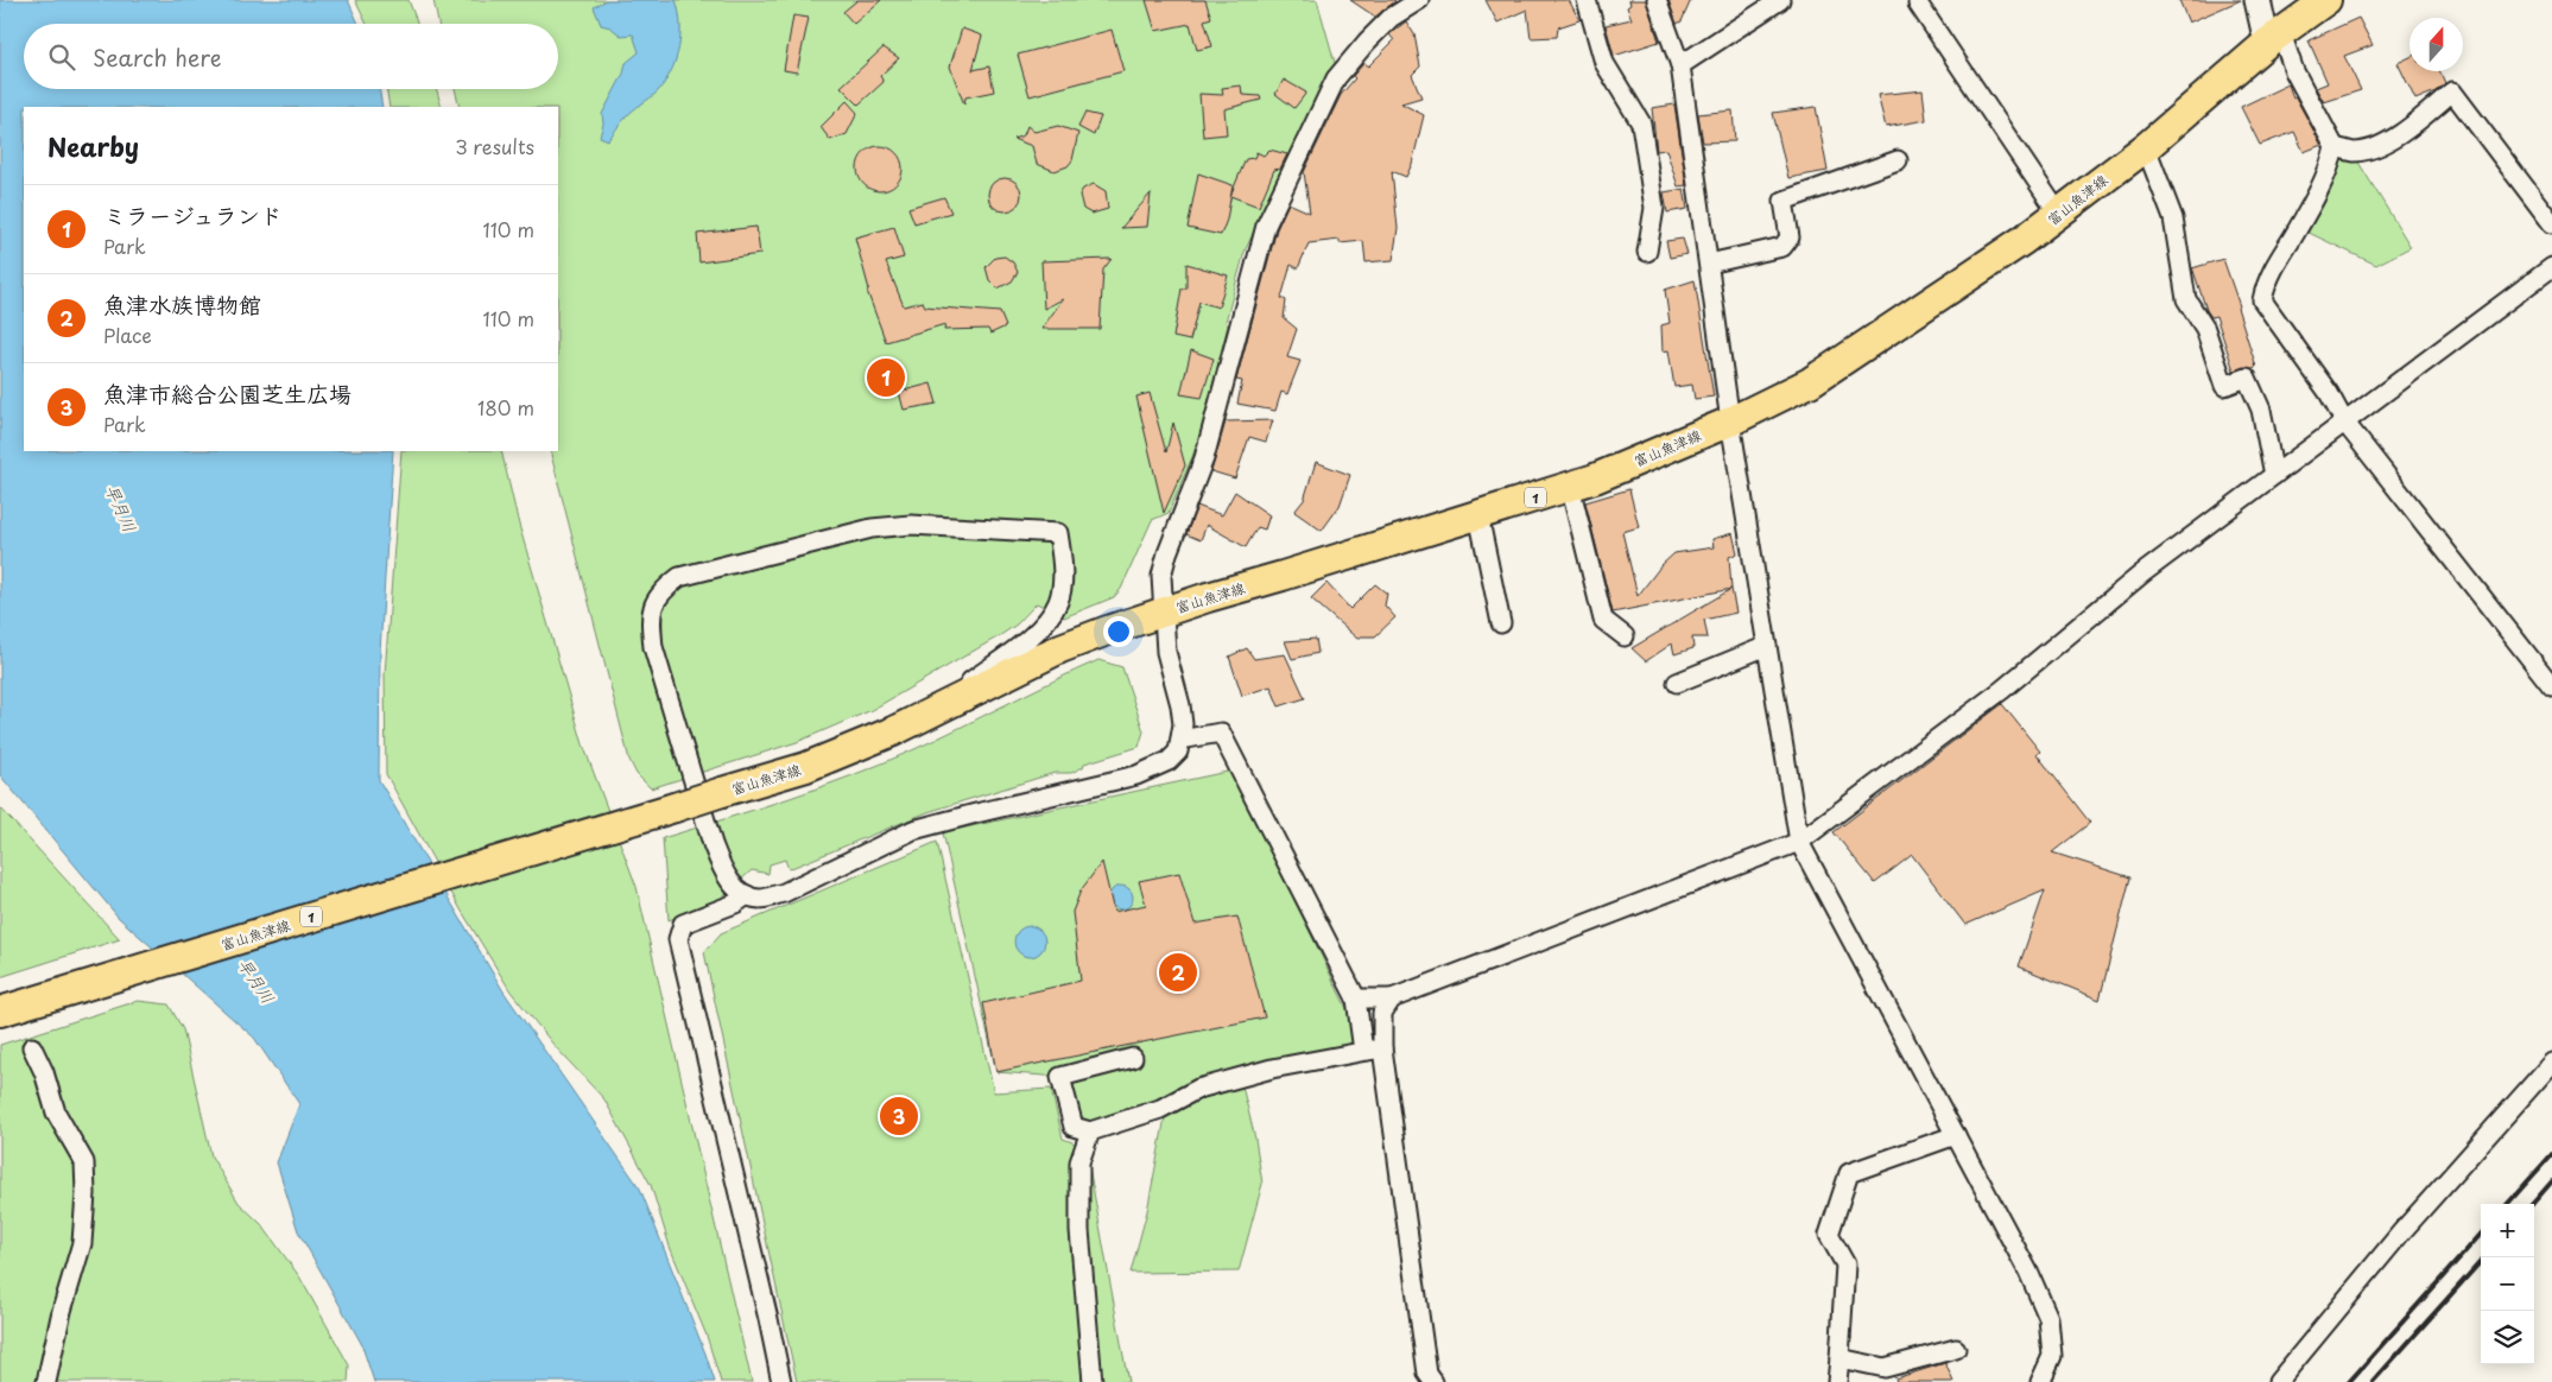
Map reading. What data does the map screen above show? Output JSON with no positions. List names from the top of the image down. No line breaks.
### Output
{"streets":{"main road":["富山魚津線","1"]},"water":["早月川"],"north":"top","page":{"search":"Search here","heading":["Nearby","3 results"],"list":[{"mark":"1","name":"ミラージュランド","note":"Park","value":"110 m"},{"mark":"2","name":"魚津水族博物館","note":"Place","value":"110 m"},{"mark":"3","name":"魚津市総合公園芝生広場","note":"Park","value":"180 m"}],"pins":["1","2","3"],"map_buttons":["+","−"]}}
